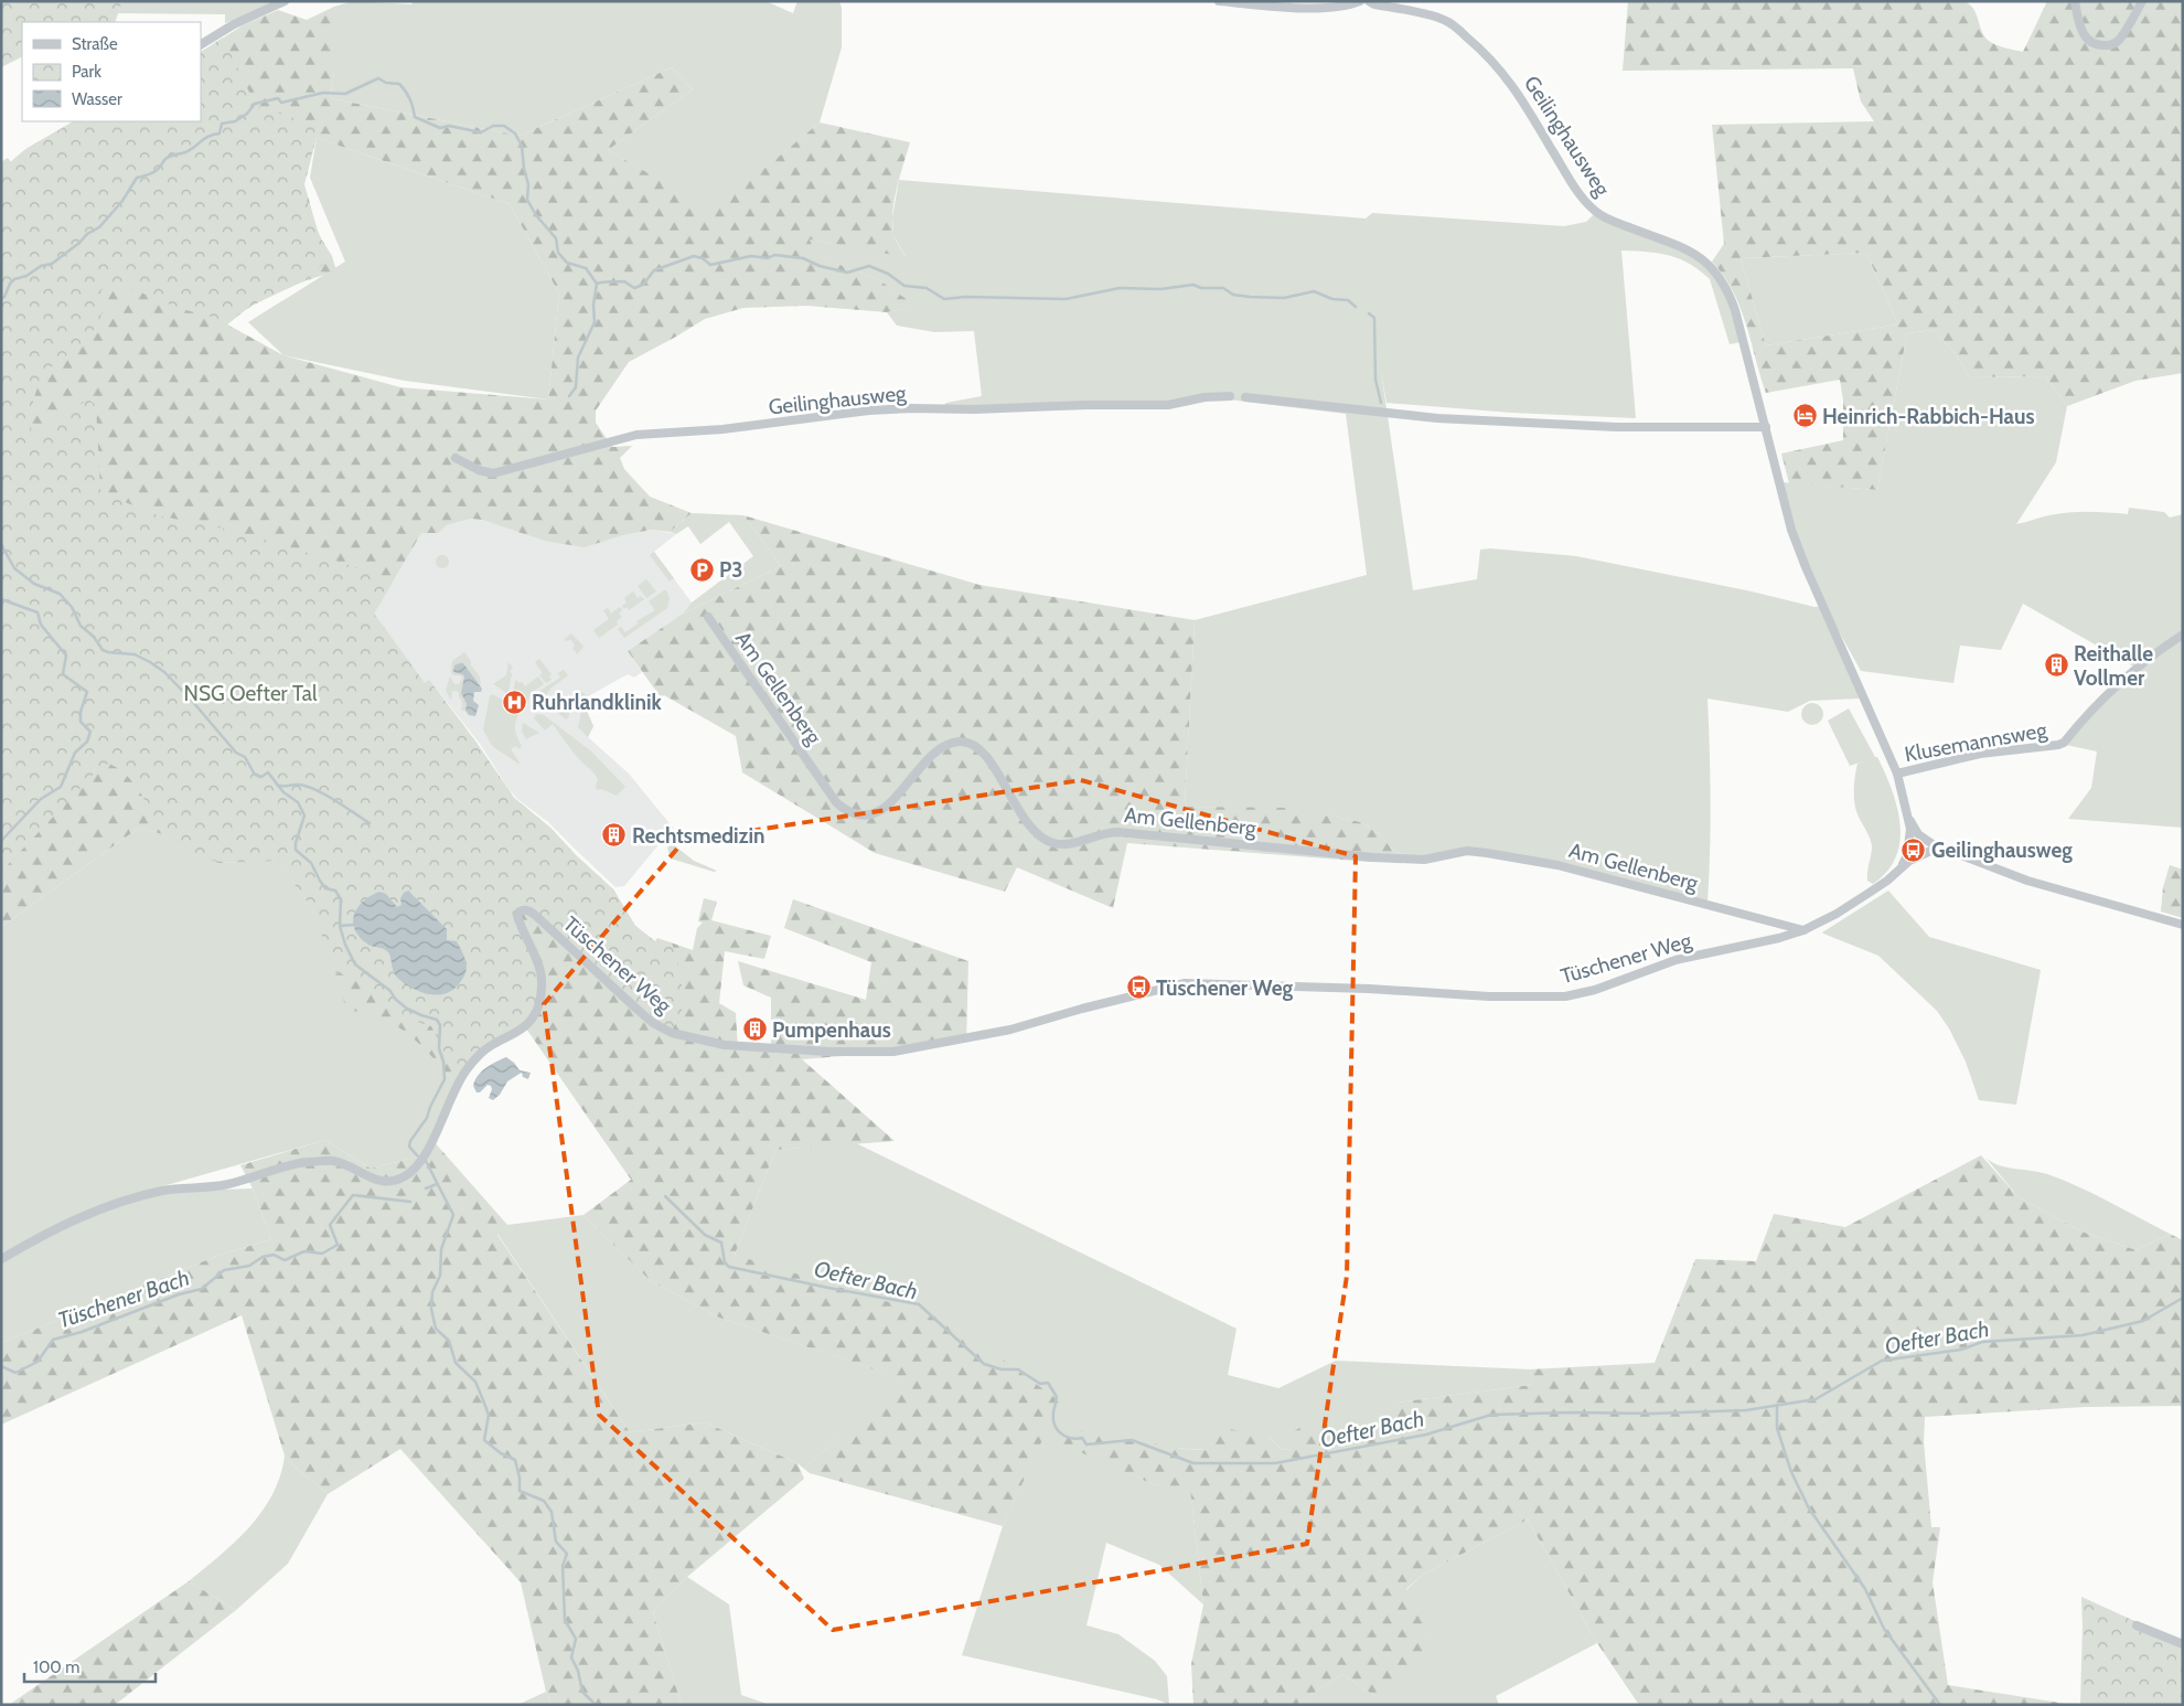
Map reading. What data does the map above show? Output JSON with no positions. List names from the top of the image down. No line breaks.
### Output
{"streets":{"street":["Geilinghausweg","Am Gellenberg","Klusemannsweg","Tüschener Weg"]},"crossings":[["Geilinghausweg","Klusemannsweg"],["Geilinghausweg","Tüschener Weg"],["Am Gellenberg","Tüschener Weg"]],"water":["Oefter Bach","Tüschener Bach"],"parks":["NSG Oefter Tal"],"places":{"hotel":["Heinrich-Rabbich-Haus"],"parking":["P3"],"building":["Reithalle Vollmer","Rechtsmedizin","Pumpenhaus"],"hospital":["Ruhrlandklinik"],"bus stop":["Geilinghausweg","Tüschener Weg"]},"legend":["Straße","Park","Wasser"],"scale_bar":"100 m"}
